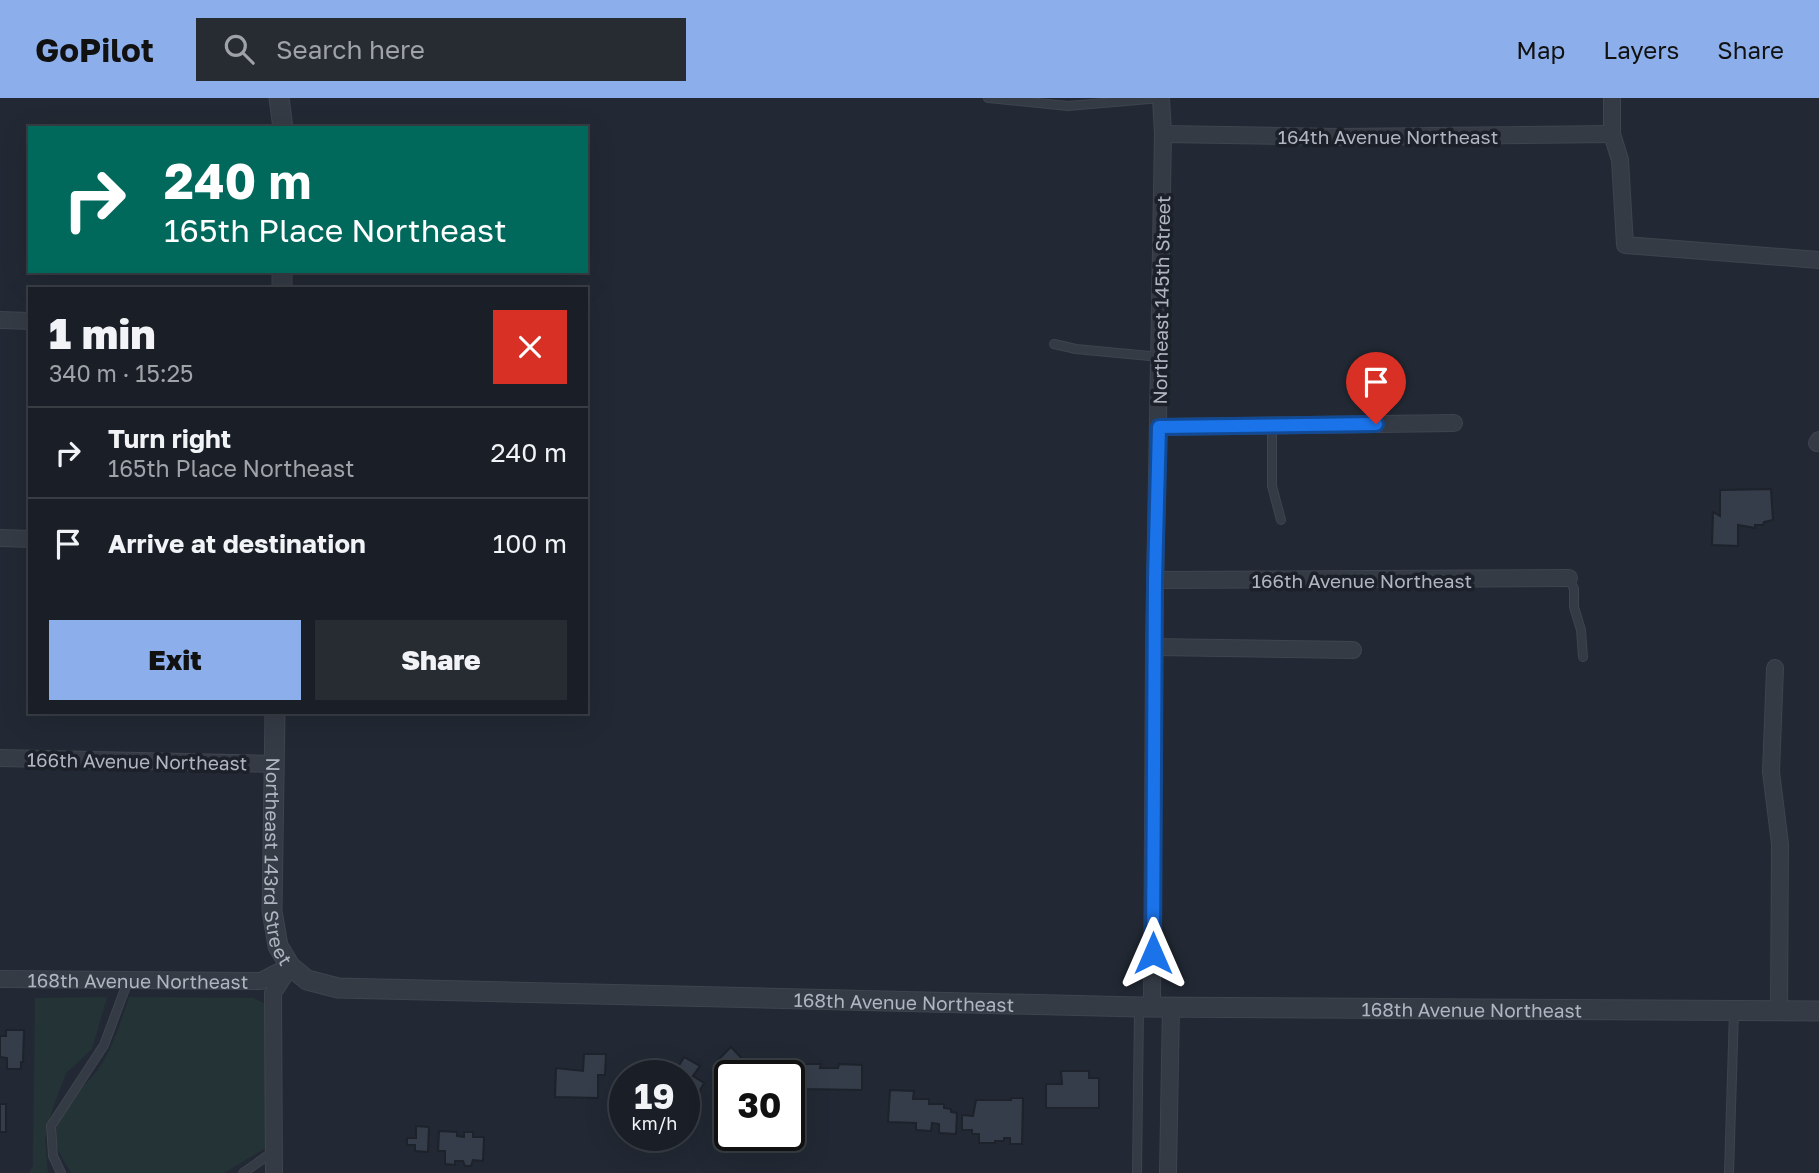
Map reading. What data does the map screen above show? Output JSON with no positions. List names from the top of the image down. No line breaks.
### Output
{"streets":{"street":["164th Avenue Northeast","Northeast 145th Street","166th Avenue Northeast","Northeast 143rd Street","168th Avenue Northeast"]},"crossings":[["164th Avenue Northeast","Northeast 145th Street"],["Northeast 145th Street","166th Avenue Northeast"],["Northeast 145th Street","168th Avenue Northeast"],["166th Avenue Northeast","Northeast 143rd Street"],["Northeast 143rd Street","168th Avenue Northeast"]],"page":{"header":"GoPilot","search":"Search here","nav":["Map","Layers","Share"],"turn":["240 m","165th Place Northeast"],"heading":["1 min","340 m · 15:25"],"list":[{"name":"Turn right","note":"165th Place Northeast","value":"240 m"},{"name":"Arrive at destination","value":"100 m"}],"buttons":["Exit","Share"],"speed":"19 km/h","limit":"30"}}
